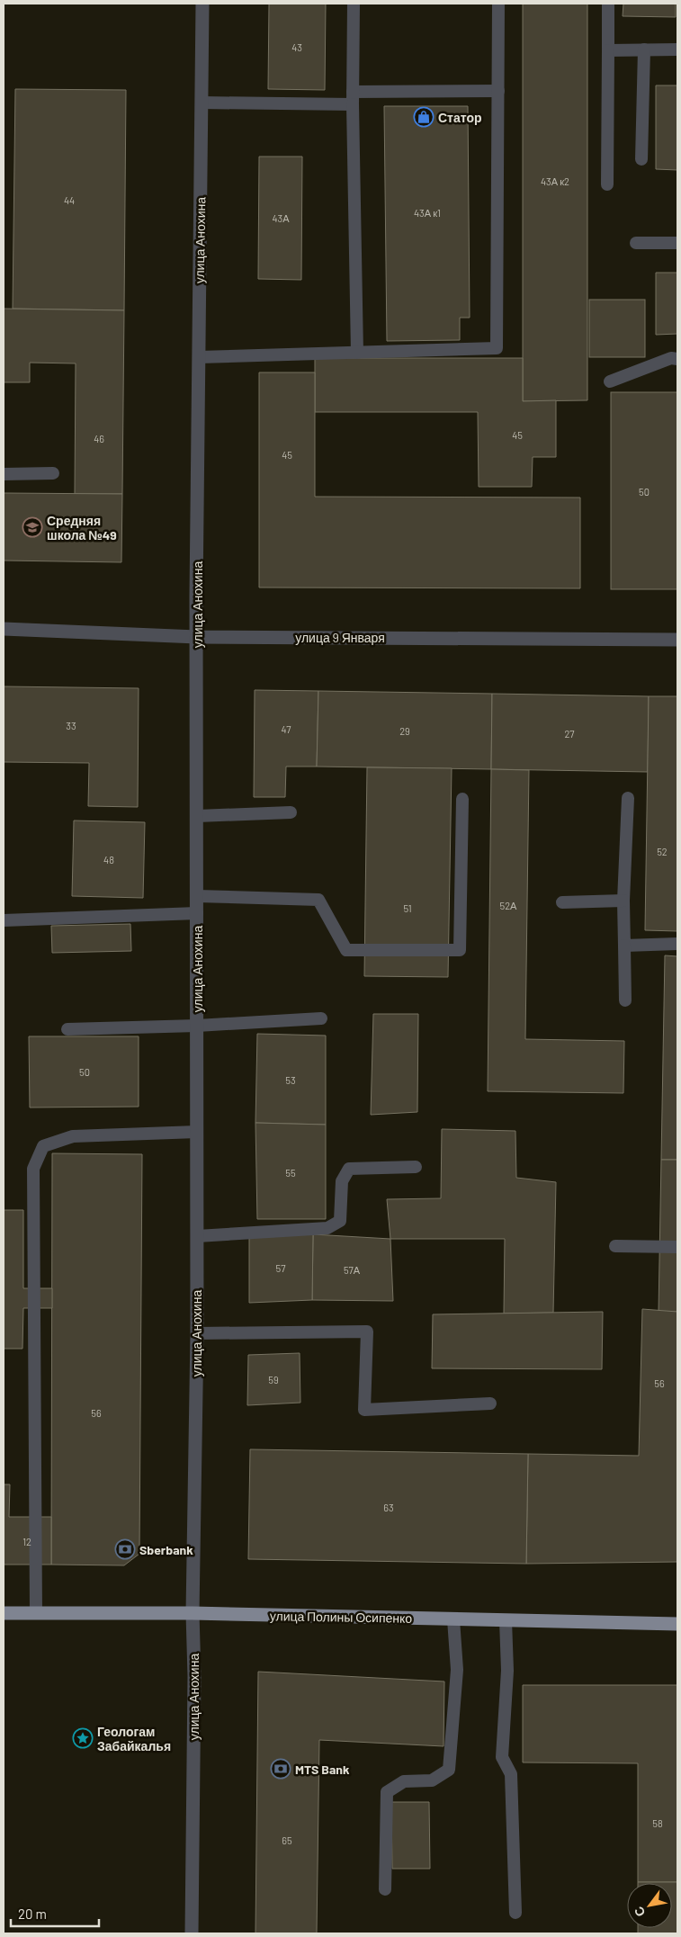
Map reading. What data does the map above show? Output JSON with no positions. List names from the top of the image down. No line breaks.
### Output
{"streets":{"main road":["улица Полины Осипенко"],"street":["улица Анохина","улица 9 Января"]},"crossings":[["улица Анохина","улица 9 Января"],["улица Анохина","улица Полины Осипенко"]],"places":{"shop":["Статор"],"school or university":["Средняя школа №49"],"bank":["Sberbank","MTS Bank"],"place":["Геологам Забайкалья"]},"house_numbers":["43","43А к2","44","43А к1","43А","45","46","45","50","33","47","29","27","52","48","52А","51","50","53","55","57","57А","59","56","56","63","12","58","65"],"scale_bar":"20 m","north":"bottom left"}
